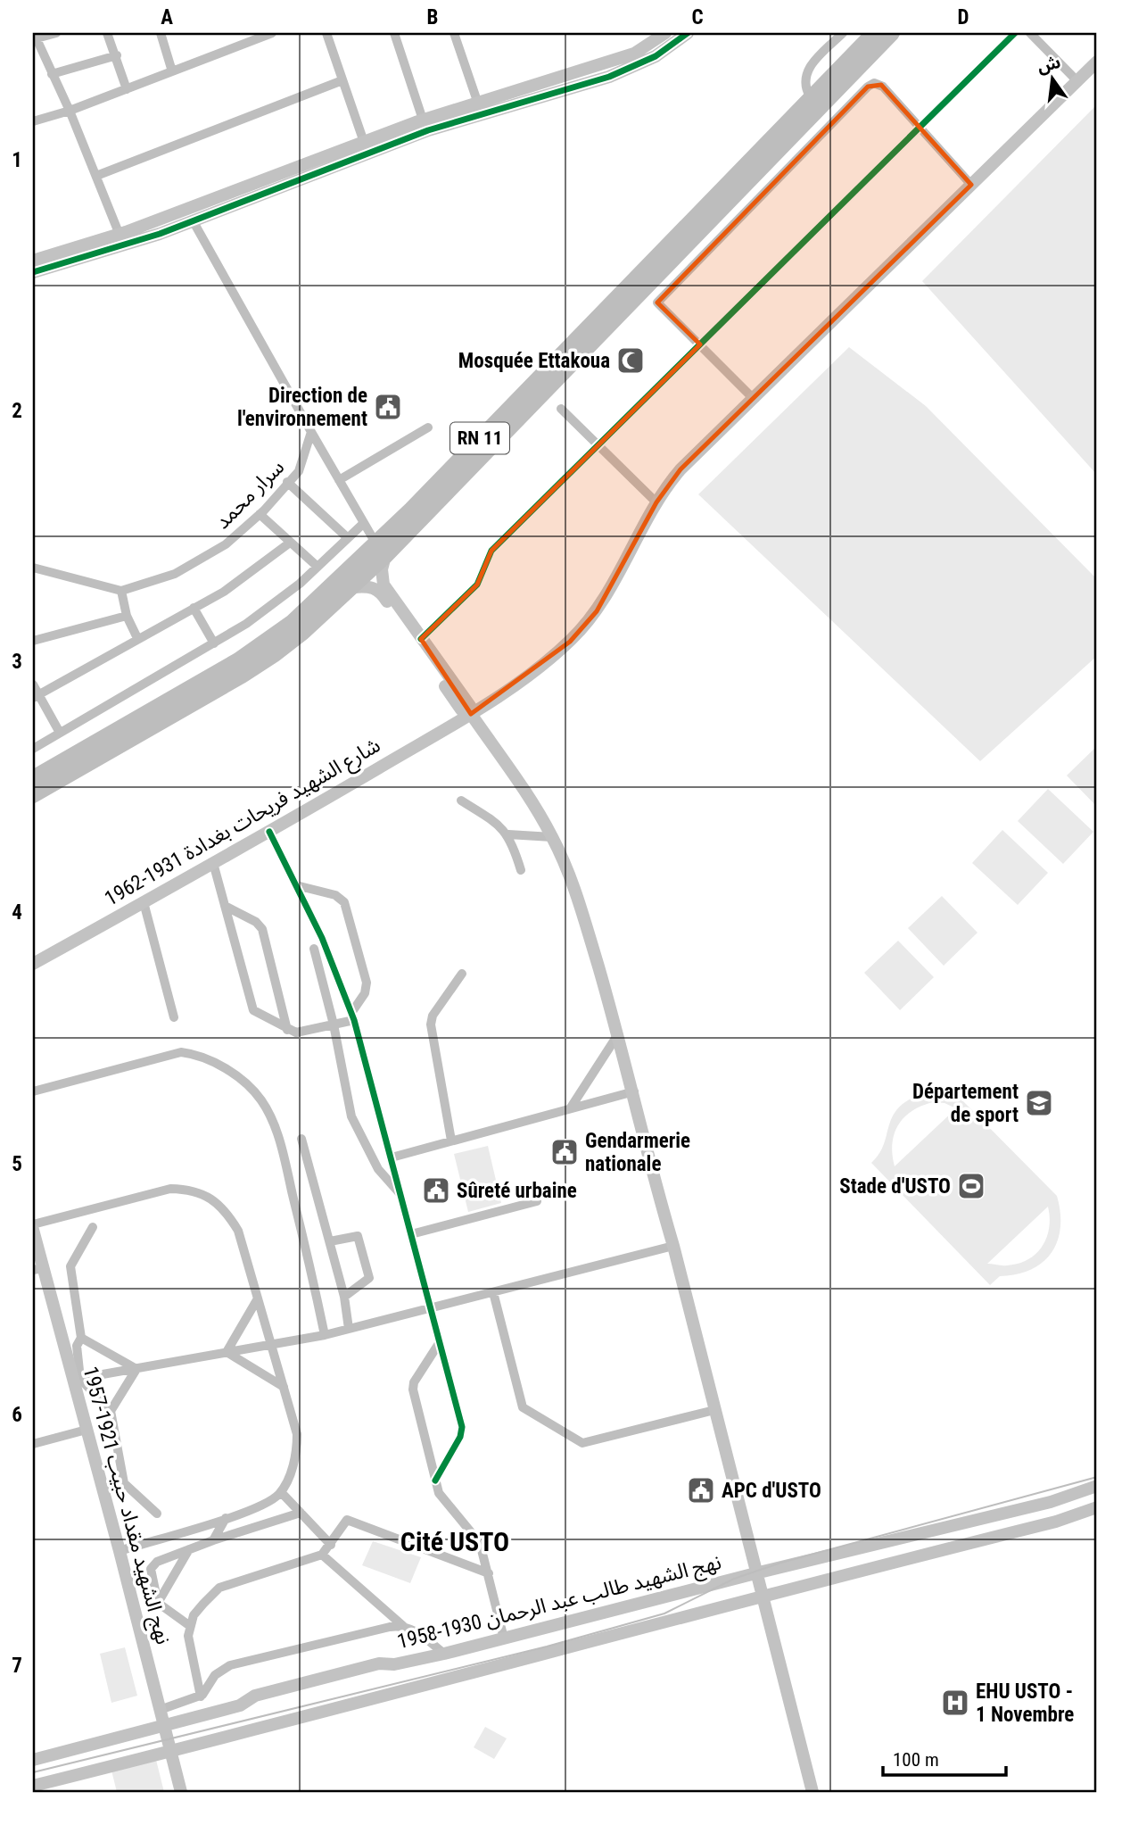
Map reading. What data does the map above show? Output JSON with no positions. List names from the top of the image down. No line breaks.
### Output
{"streets":{"highway":["RN 11"],"main road":["شارع الشهيد فريحات بغدادة 1931-1962","نهج الشهيد مقداد حبيب 1921-1957","نهج الشهيد طالب عبد الرحمان 1930-1958"],"street":["سرار محمد"]},"crossings":[["نهج الشهيد مقداد حبيب 1921-1957","نهج الشهيد طالب عبد الرحمان 1930-1958"]],"districts":["Cité USTO"],"places":{"mosque":["Mosquée Ettakoua"],"public building":["Direction de l'environnement","Gendarmerie nationale","Sûreté urbaine","APC d'USTO"],"school or university":["Département de sport"],"sports":["Stade d'USTO"],"hospital":["EHU USTO - 1 Novembre"]},"scale_bar":"100 m","north":"top","grid":{"columns":["A","B","C","D"],"rows":["1","2","3","4","5","6","7"]}}
